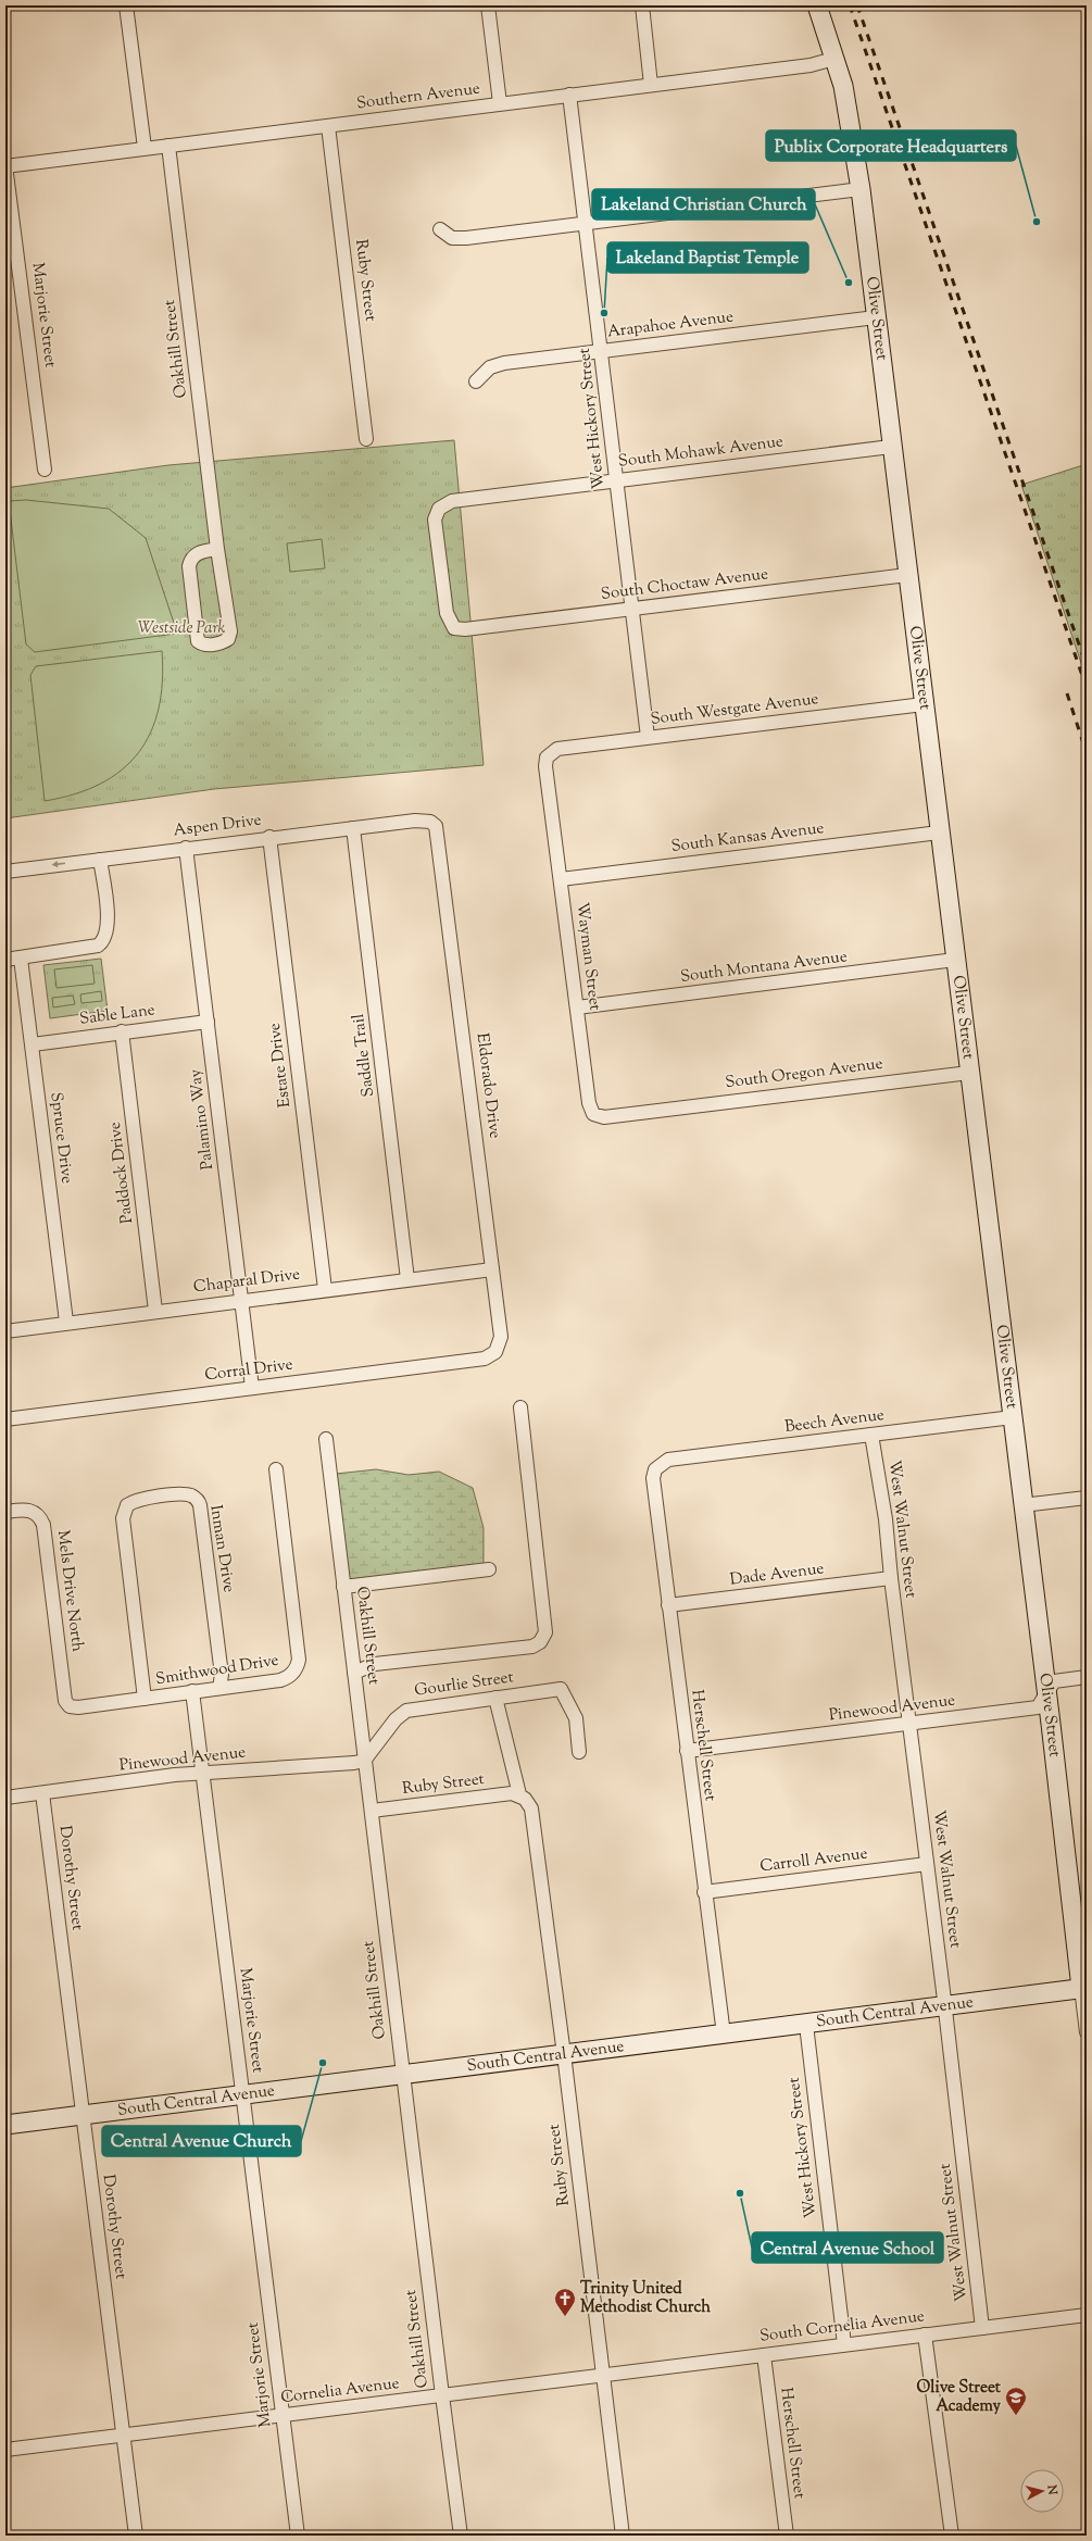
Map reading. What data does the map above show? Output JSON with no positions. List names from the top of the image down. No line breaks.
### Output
{"streets":{"main road":["Olive Street","South Central Avenue"],"street":["Southern Avenue","Ruby Street","Marjorie Street","Arapahoe Avenue","Oakhill Street","West Hickory Street","South Mohawk Avenue","South Choctaw Avenue","South Westgate Avenue","Aspen Drive","South Kansas Avenue","Wayman Street","South Montana Avenue","Sable Lane","Saddle Trail","Estate Drive","South Oregon Avenue","Eldorado Drive","Palamino Way","Spruce Drive","Paddock Drive","Chaparal Drive","Corral Drive","Beech Avenue","West Walnut Street","Inman Drive","Dade Avenue","Mels Drive North","Smithwood Drive","Gourlie Street","Pinewood Avenue","Herschell Street","Carroll Avenue","Dorothy Street","South Cornelia Avenue","Cornelia Avenue"]},"crossings":[["Southern Avenue","Ruby Street"],["Southern Avenue","Marjorie Street"],["Southern Avenue","Olive Street"],["Southern Avenue","Oakhill Street"],["Southern Avenue","West Hickory Street"],["Ruby Street","Oakhill Street"],["Ruby Street","Gourlie Street"],["Ruby Street","South Central Avenue"],["Ruby Street","South Cornelia Avenue"],["Ruby Street","Cornelia Avenue"],["Marjorie Street","Smithwood Drive"],["Marjorie Street","Pinewood Avenue"],["Marjorie Street","South Central Avenue"],["Marjorie Street","Cornelia Avenue"],["Olive Street","Arapahoe Avenue"],["Olive Street","South Mohawk Avenue"],["Olive Street","South Choctaw Avenue"],["Olive Street","South Westgate Avenue"],["Olive Street","South Kansas Avenue"],["Olive Street","South Montana Avenue"],["Olive Street","South Oregon Avenue"],["Olive Street","Beech Avenue"],["Olive Street","Pinewood Avenue"],["Olive Street","South Central Avenue"],["Arapahoe Avenue","West Hickory Street"],["Oakhill Street","Gourlie Street"],["Oakhill Street","Pinewood Avenue"],["Oakhill Street","South Central Avenue"],["Oakhill Street","Cornelia Avenue"],["West Hickory Street","South Mohawk Avenue"],["West Hickory Street","South Choctaw Avenue"],["West Hickory Street","South Westgate Avenue"],["West Hickory Street","South Central Avenue"],["West Hickory Street","South Cornelia Avenue"],["South Mohawk Avenue","South Choctaw Avenue"],["South Westgate Avenue","Wayman Street"],["Aspen Drive","Saddle Trail"],["Aspen Drive","Estate Drive"],["Aspen Drive","Eldorado Drive"],["Aspen Drive","Palamino Way"],["South Kansas Avenue","Wayman Street"],["Wayman Street","South Montana Avenue"],["Wayman Street","South Oregon Avenue"],["Sable Lane","Palamino Way"],["Sable Lane","Spruce Drive"],["Sable Lane","Paddock Drive"],["Saddle Trail","Chaparal Drive"],["Estate Drive","Chaparal Drive"],["Eldorado Drive","Chaparal Drive"],["Eldorado Drive","Corral Drive"],["Palamino Way","Chaparal Drive"],["Palamino Way","Corral Drive"],["Spruce Drive","Chaparal Drive"],["Paddock Drive","Chaparal Drive"],["Beech Avenue","West Walnut Street"],["Beech Avenue","Herschell Street"],["West Walnut Street","Dade Avenue"],["West Walnut Street","Pinewood Avenue"],["West Walnut Street","Carroll Avenue"],["West Walnut Street","South Central Avenue"],["West Walnut Street","South Cornelia Avenue"],["Inman Drive","Smithwood Drive"],["Dade Avenue","Herschell Street"],["Mels Drive North","Smithwood Drive"],["Gourlie Street","Pinewood Avenue"],["Pinewood Avenue","Herschell Street"],["Pinewood Avenue","Dorothy Street"],["Herschell Street","Carroll Avenue"],["Herschell Street","South Central Avenue"],["Herschell Street","South Cornelia Avenue"],["Dorothy Street","South Central Avenue"],["Dorothy Street","Cornelia Avenue"],["South Cornelia Avenue","Cornelia Avenue"]],"parks":["Westside Park"],"places":{"other":["Publix Corporate Headquarters","Lakeland Christian Church","Lakeland Baptist Temple","Central Avenue Church","Central Avenue School"],"church":["Trinity United Methodist Church"],"school or university":["Olive Street Academy"]},"north":"right"}
